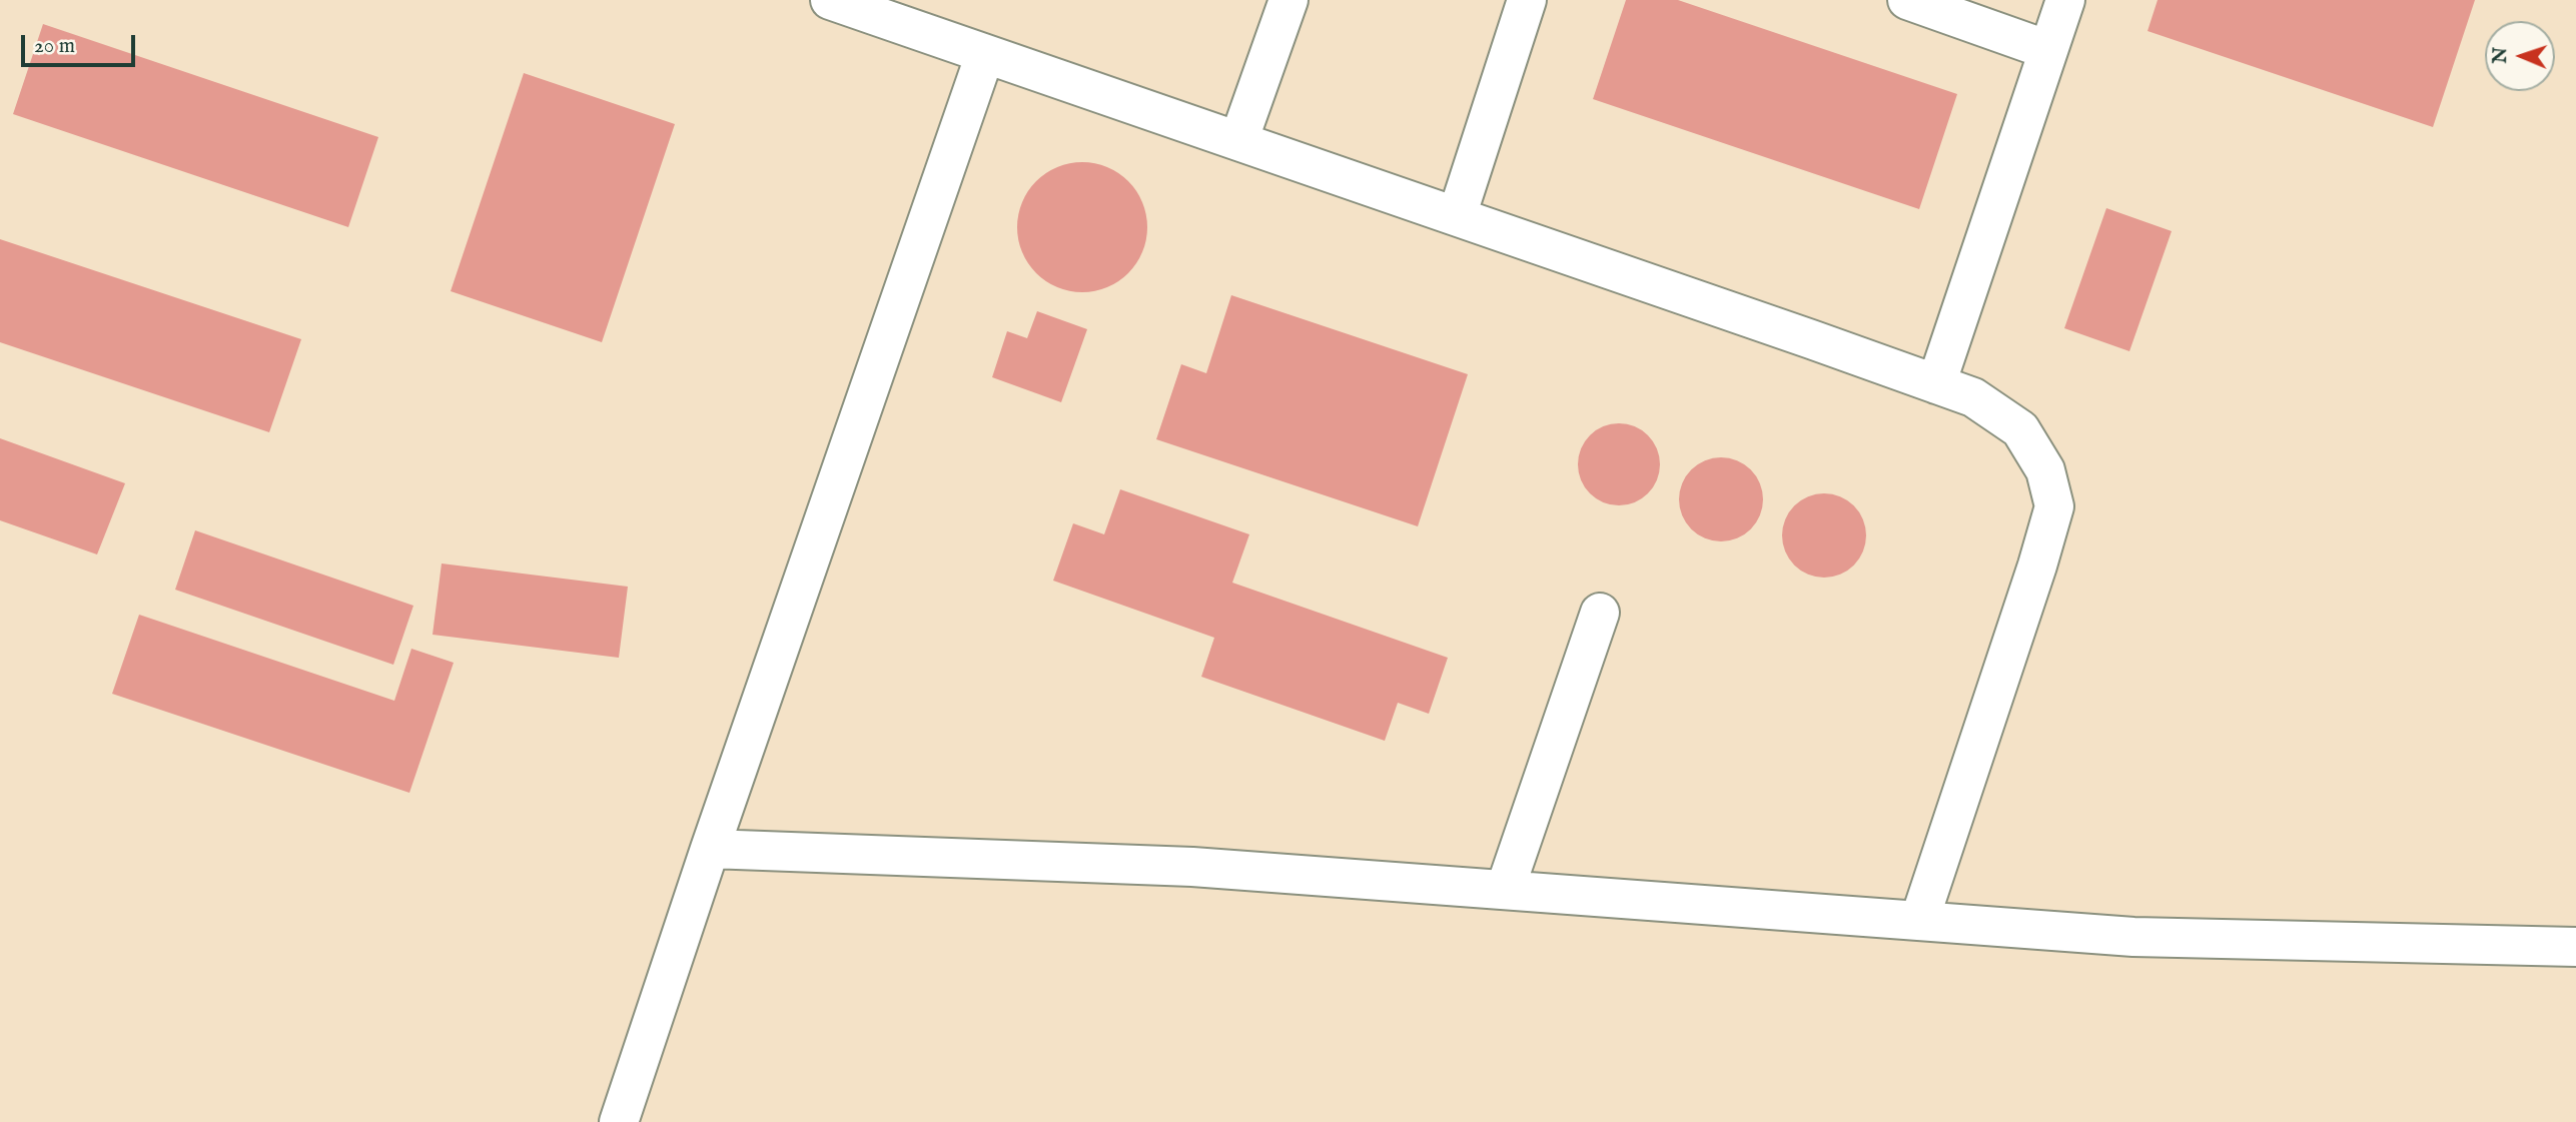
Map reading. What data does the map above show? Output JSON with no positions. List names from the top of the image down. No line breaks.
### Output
{"scale_bar":"20 m","north":"left"}
